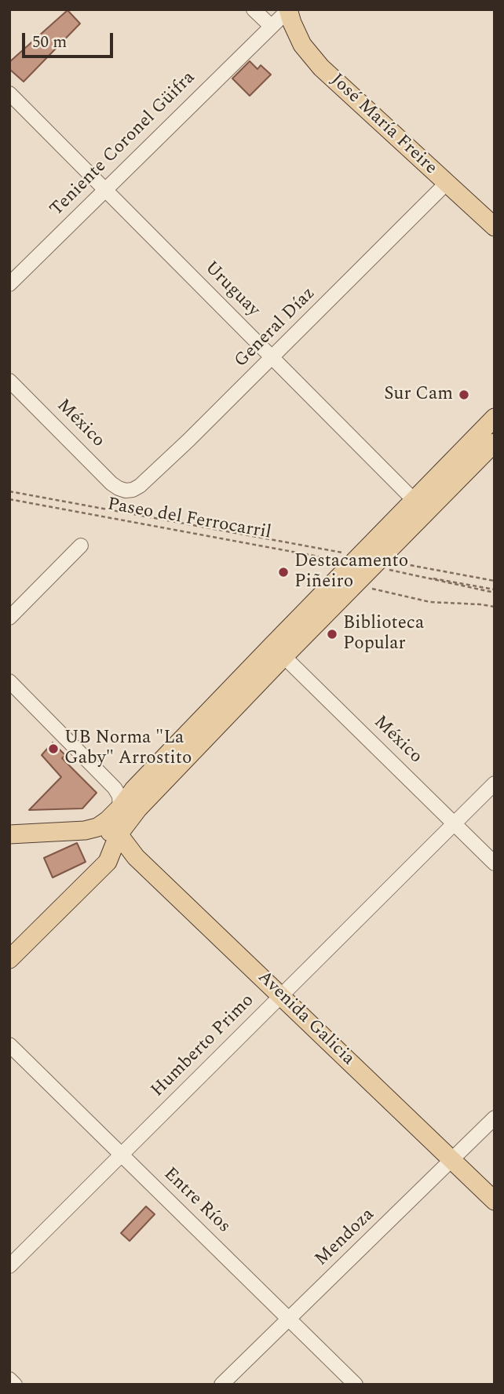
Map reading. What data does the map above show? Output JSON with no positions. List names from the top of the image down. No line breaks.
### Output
{"streets":{"main road":["José María Freire","Avenida Galicia"],"street":["Teniente Coronel Güifra","Uruguay","General Díaz","México","Humberto Primo","Entre Ríos","Mendoza"],"path":["Paseo del Ferrocarril"]},"crossings":[["José María Freire","Teniente Coronel Güifra"],["José María Freire","General Díaz"],["Teniente Coronel Güifra","Uruguay"],["Uruguay","General Díaz"],["General Díaz","México"],["México","Humberto Primo"],["Avenida Galicia","Humberto Primo"],["Avenida Galicia","Mendoza"],["Humberto Primo","Entre Ríos"],["Entre Ríos","Mendoza"]],"places":["Sur Cam","Destacamento Piñeiro","Biblioteca Popular","UB Norma \"La Gaby\" Arrostito"],"scale_bar":"50 m"}
